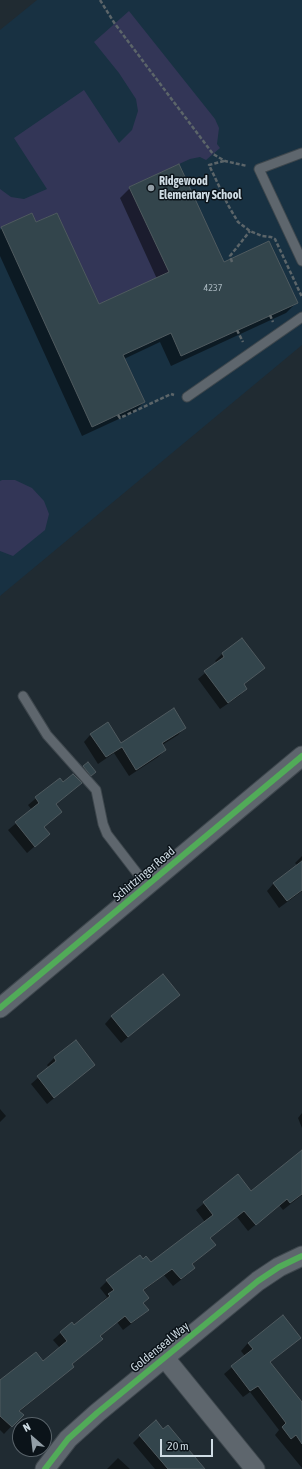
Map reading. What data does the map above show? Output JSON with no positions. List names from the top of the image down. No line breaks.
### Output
{"streets":{"street":["Schirtzinger Road","Goldenseal Way"]},"places":["Ridgewood Elementary School"],"house_numbers":["4237"],"scale_bar":"20 m","north":"top left"}
